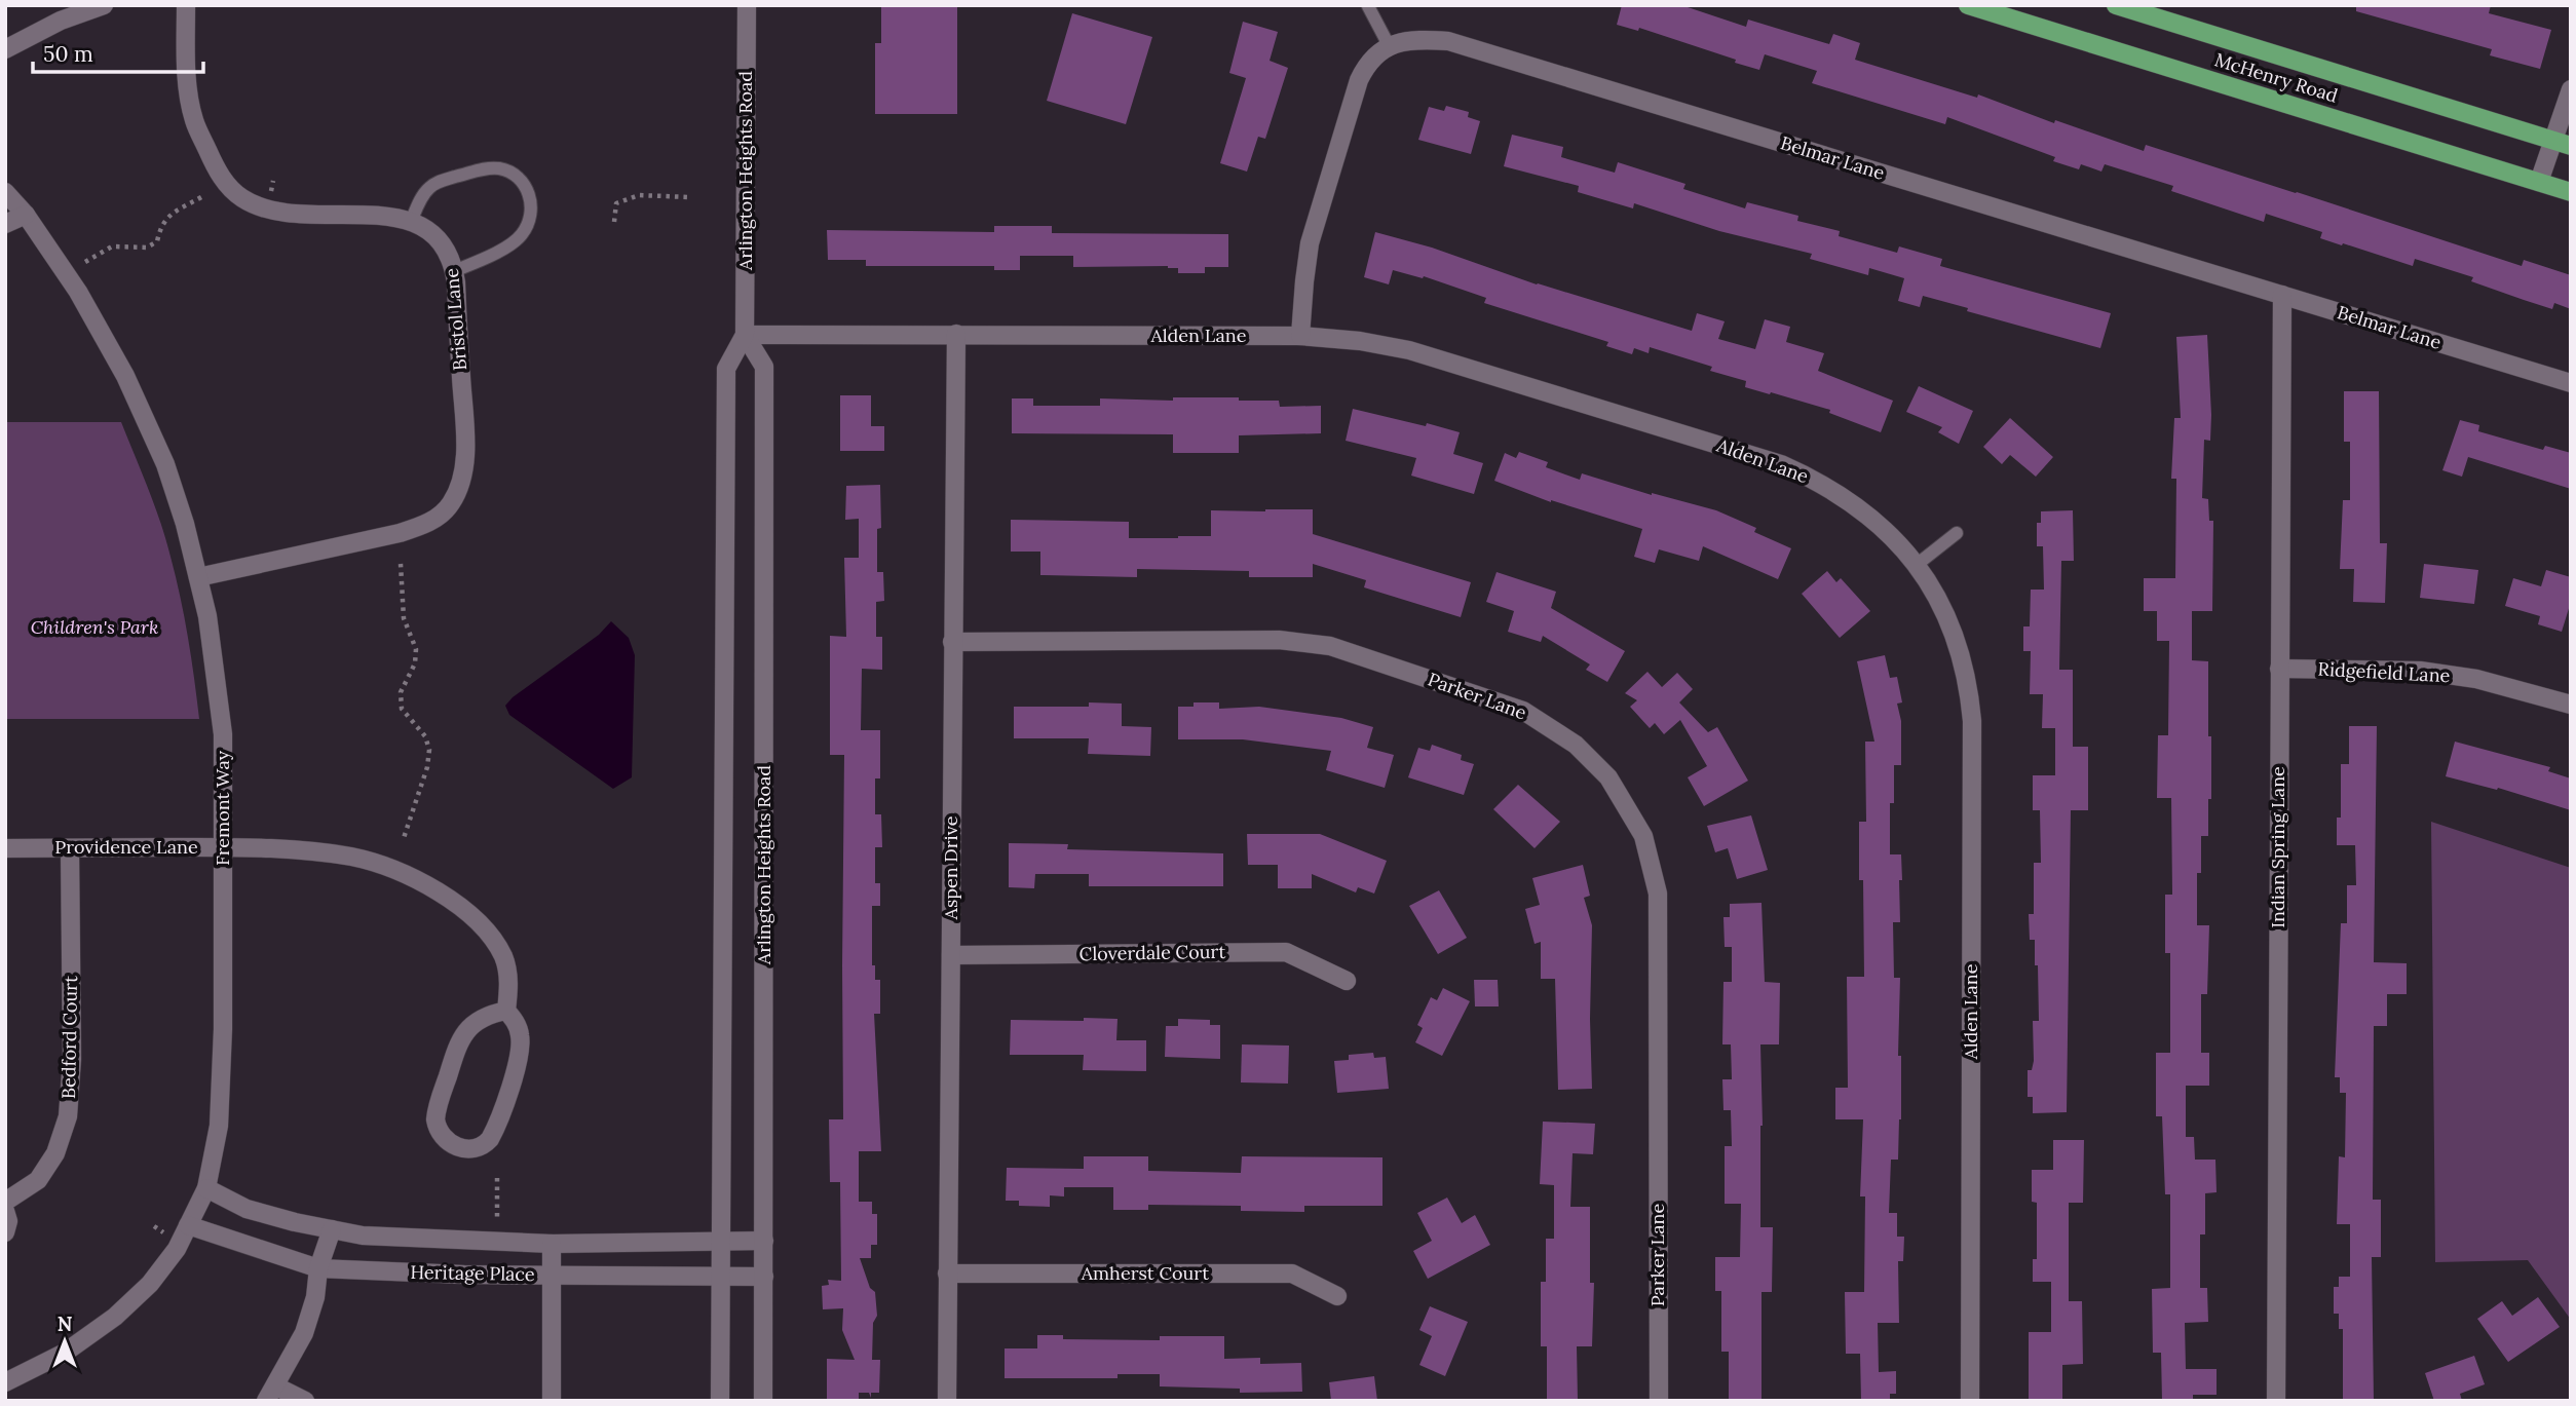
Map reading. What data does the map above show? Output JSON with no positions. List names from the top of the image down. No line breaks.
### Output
{"streets":{"main road":["McHenry Road"],"street":["Belmar Lane","Arlington Heights Road","Bristol Lane","Alden Lane","Ridgefield Lane","Parker Lane","Fremont Way","Providence Lane","Indian Spring Lane","Aspen Drive","Cloverdale Court","Bedford Court","Heritage Place","Amherst Court"]},"crossings":[["Belmar Lane","Indian Spring Lane"],["Arlington Heights Road","Alden Lane"],["Arlington Heights Road","Heritage Place"],["Bristol Lane","Fremont Way"],["Alden Lane","Aspen Drive"],["Ridgefield Lane","Indian Spring Lane"],["Parker Lane","Aspen Drive"],["Fremont Way","Providence Lane"],["Fremont Way","Heritage Place"],["Providence Lane","Bedford Court"],["Aspen Drive","Cloverdale Court"],["Aspen Drive","Amherst Court"]],"parks":["Children's Park"],"scale_bar":"50 m","north":"top"}
